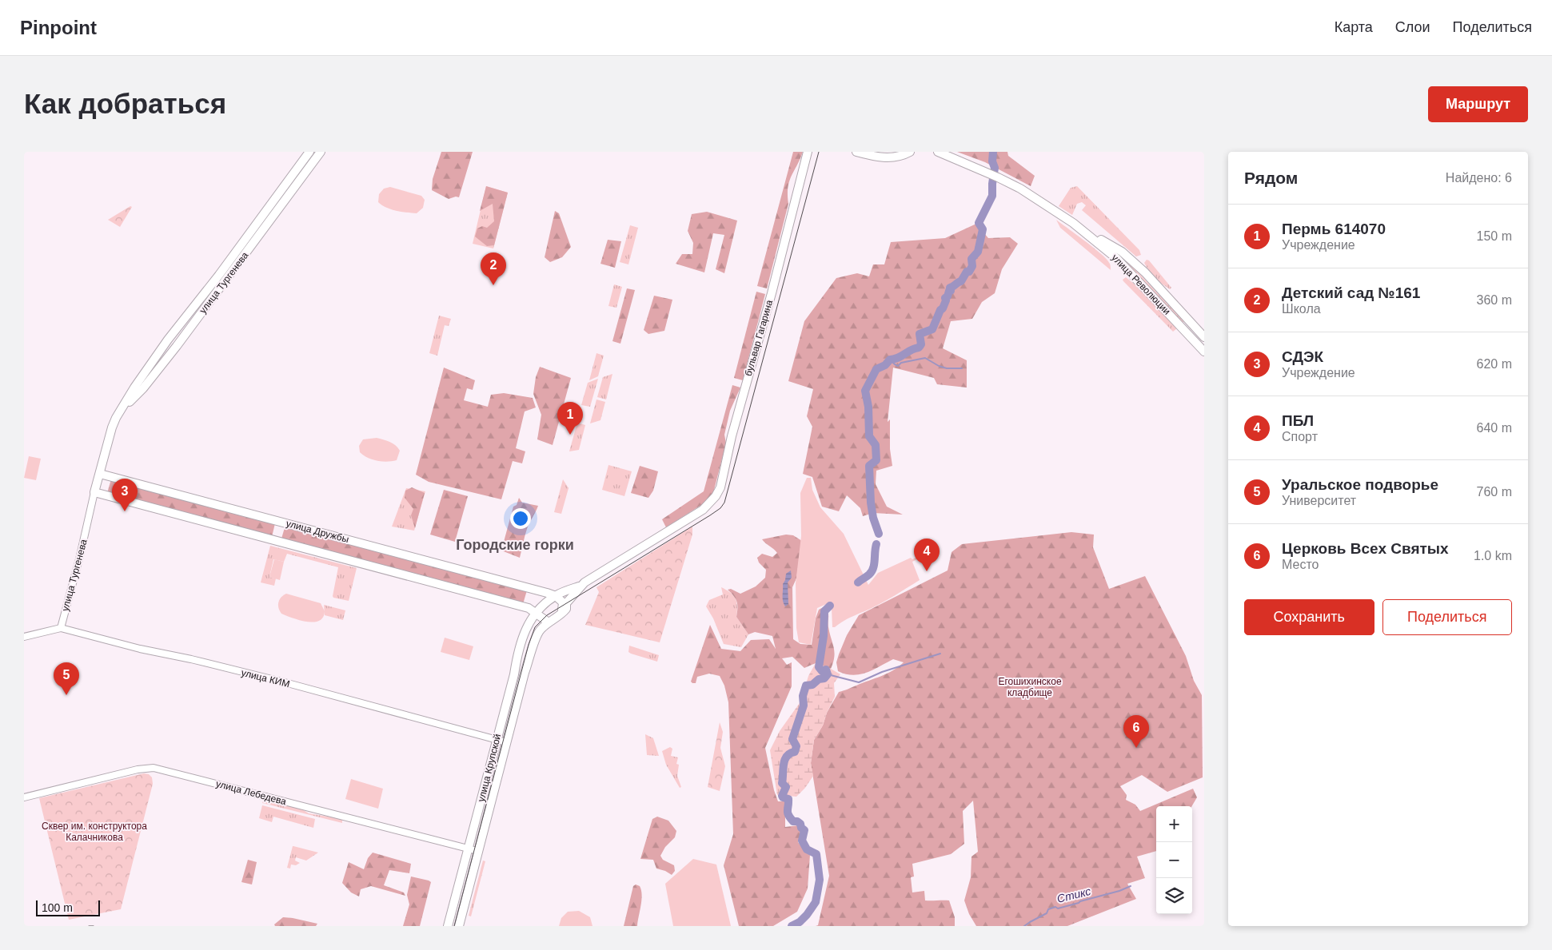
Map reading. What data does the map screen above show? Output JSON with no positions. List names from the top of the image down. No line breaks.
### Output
{"streets":{"main road":["улица Тургенева","улица Революции","бульвар Гагарина","улица Дружбы","улица Крупской"],"street":["улица КИМ","улица Лебедева"]},"crossings":[["улица Тургенева","улица Дружбы"],["улица Тургенева","улица КИМ"],["улица Дружбы","улица Крупской"],["улица КИМ","улица Крупской"],["улица Крупской","улица Лебедева"]],"districts":["Городские горки"],"water":["Стикс"],"parks":["Егошихинское кладбище","Сквер им. конструктора Калачникова"],"scale_bar":"100 m","page":{"header":"Pinpoint","nav":["Карта","Слои","Поделиться"],"buttons":["Маршрут",["Сохранить","Поделиться"]],"title":"Как добраться","heading":["Рядом","Найдено: 6"],"list":[{"mark":"1","name":"Пермь 614070","note":"Учреждение","value":"150 m"},{"mark":"2","name":"Детский сад №161","note":"Школа","value":"360 m"},{"mark":"3","name":"СДЭК","note":"Учреждение","value":"620 m"},{"mark":"4","name":"ПБЛ","note":"Спорт","value":"640 m"},{"mark":"5","name":"Уральское подворье","note":"Университет","value":"760 m"},{"mark":"6","name":"Церковь Всех Святых","note":"Место","value":"1.0 km"}],"pins":["2","1","3","4","5","6"],"map_buttons":["+","−"],"scale":"100 m"}}
